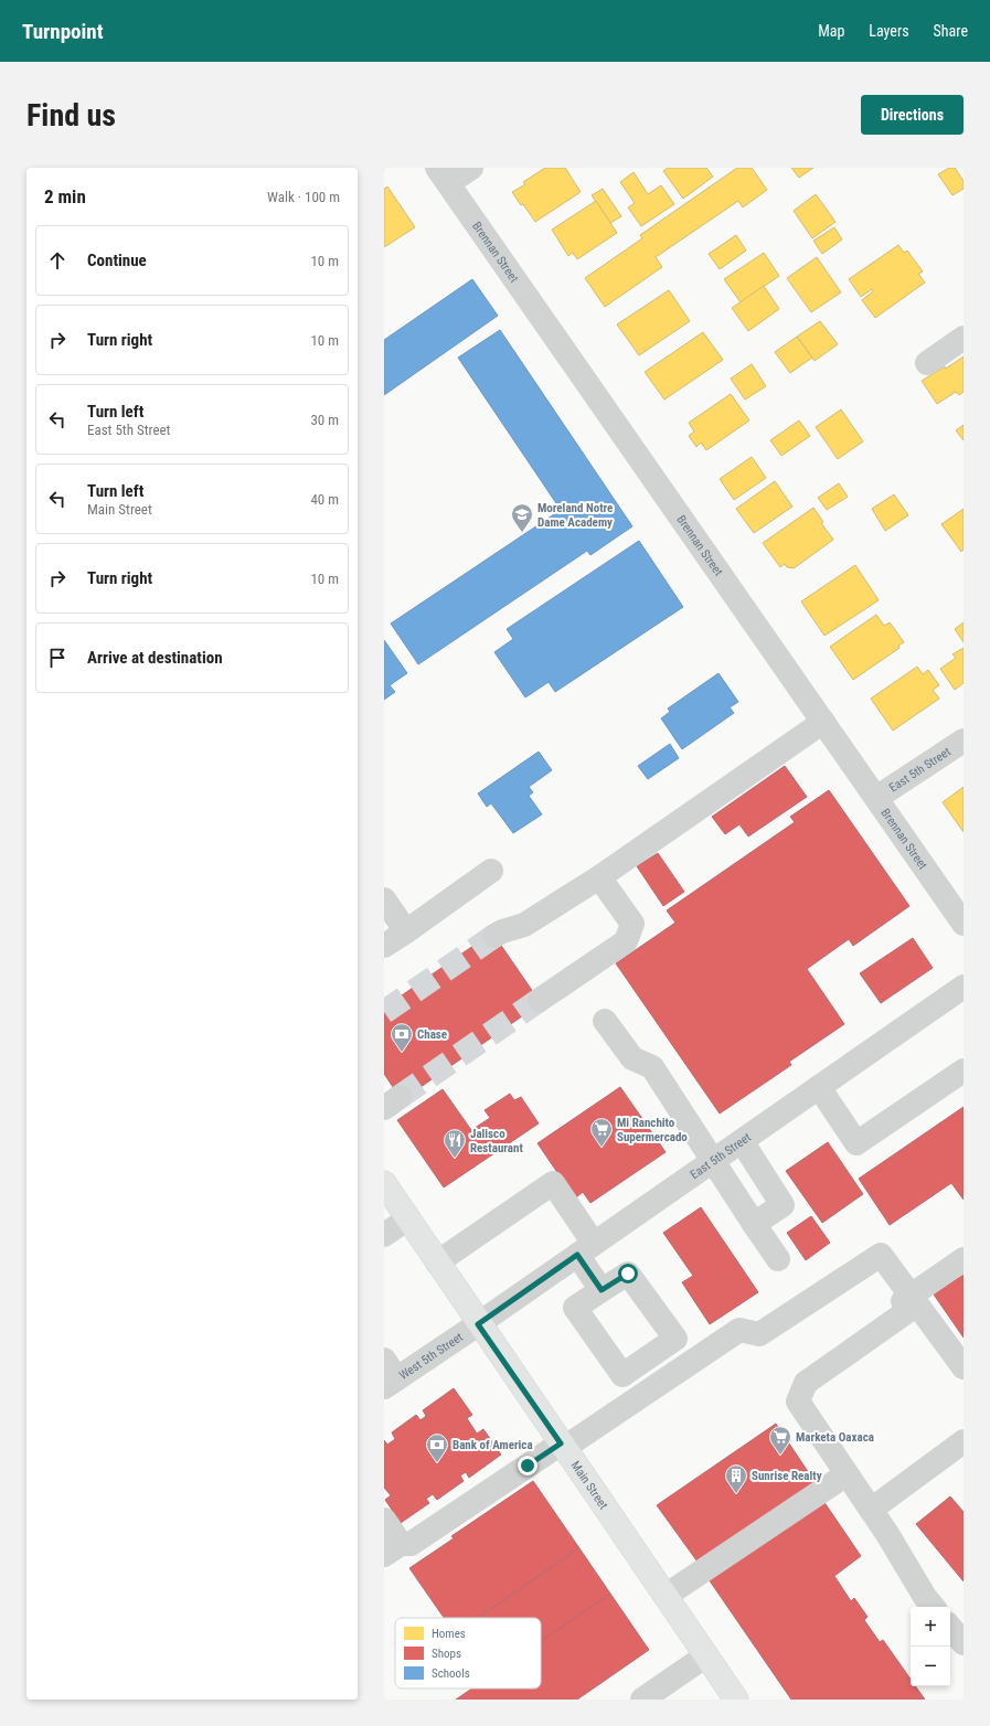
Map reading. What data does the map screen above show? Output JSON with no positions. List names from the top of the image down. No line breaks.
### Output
{"streets":{"main road":["Main Street"],"street":["Brennan Street","East 5th Street","West 5th Street"]},"crossings":[["Brennan Street","East 5th Street"],["East 5th Street","West 5th Street"],["East 5th Street","Main Street"],["West 5th Street","Main Street"]],"places":{"school or university":["Moreland Notre Dame Academy"],"bank":["Chase","Bank of America"],"supermarket":["Mi Ranchito Supermercado","Marketa Oaxaca"],"restaurant":["Jalisco Restaurant"],"building":["Sunrise Realty"]},"legend":["Homes","Shops","Schools"],"page":{"header":"Turnpoint","nav":["Map","Layers","Share"],"buttons":"Directions","title":"Find us","heading":["2 min","Walk · 100 m"],"list":[["Continue","10 m"],["Turn right","10 m"],["Turn left","East 5th Street","30 m"],["Turn left","Main Street","40 m"],["Turn right","10 m"],"Arrive at destination"],"map_buttons":["+","−"]}}
